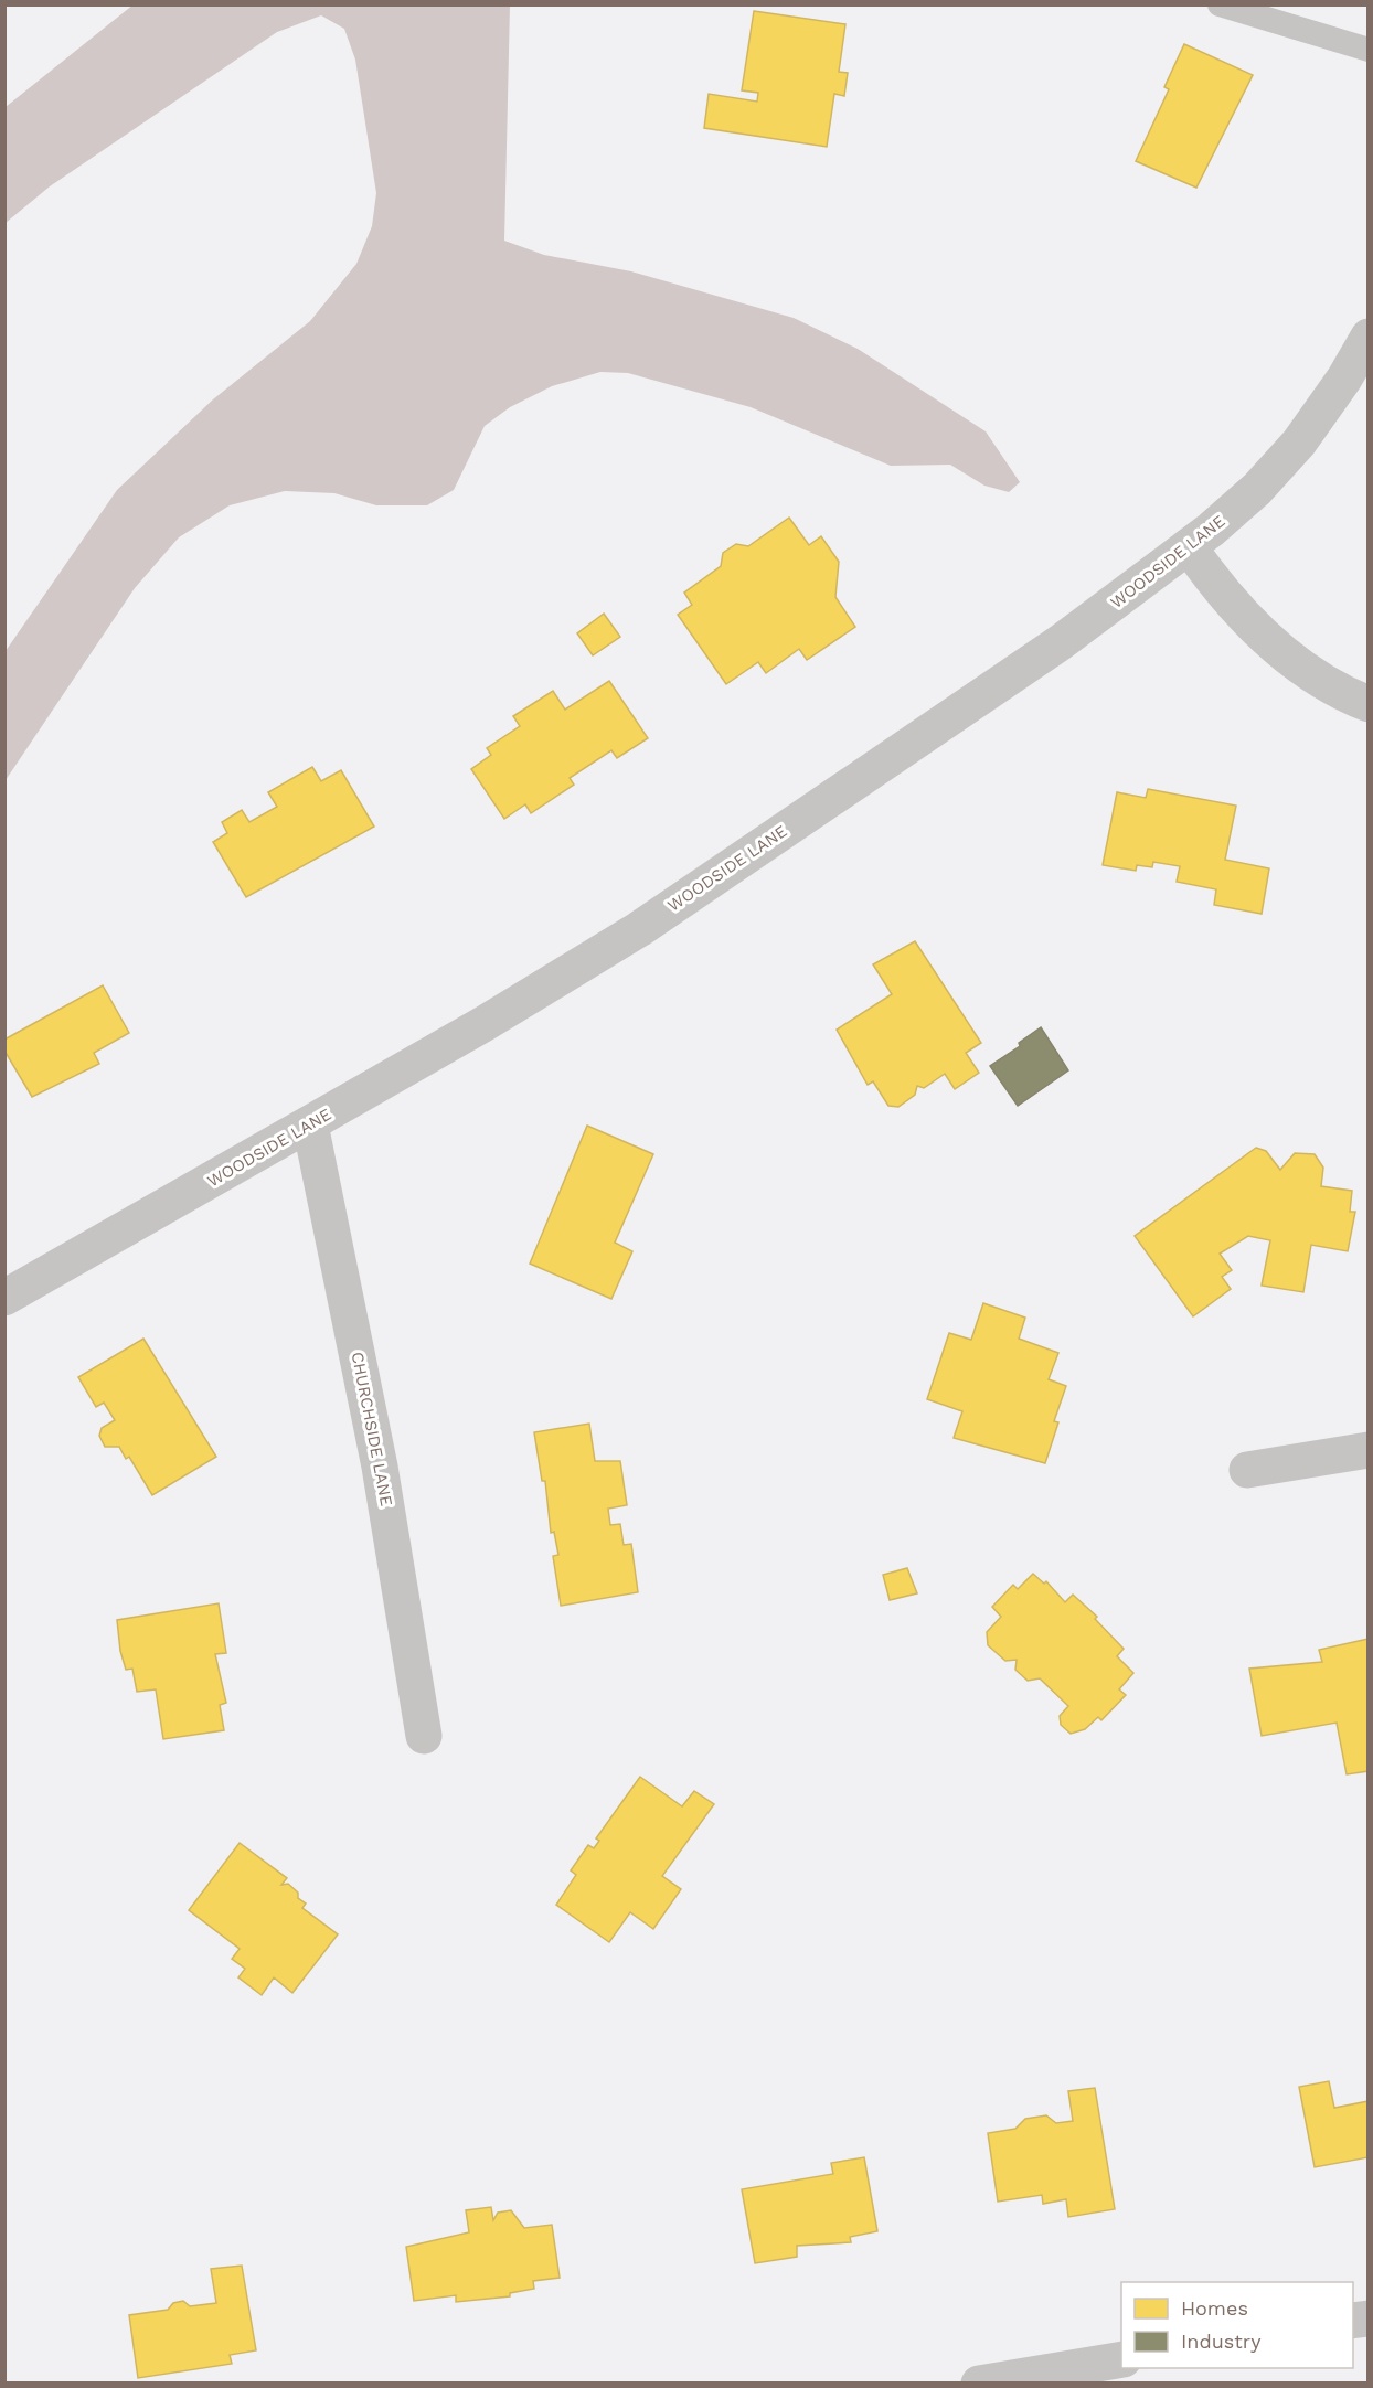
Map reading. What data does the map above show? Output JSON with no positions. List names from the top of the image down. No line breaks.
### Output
{"streets":{"street":["WOODSIDE LANE","CHURCHSIDE LANE"]},"crossings":[["WOODSIDE LANE","CHURCHSIDE LANE"]],"legend":["Homes","Industry"]}
